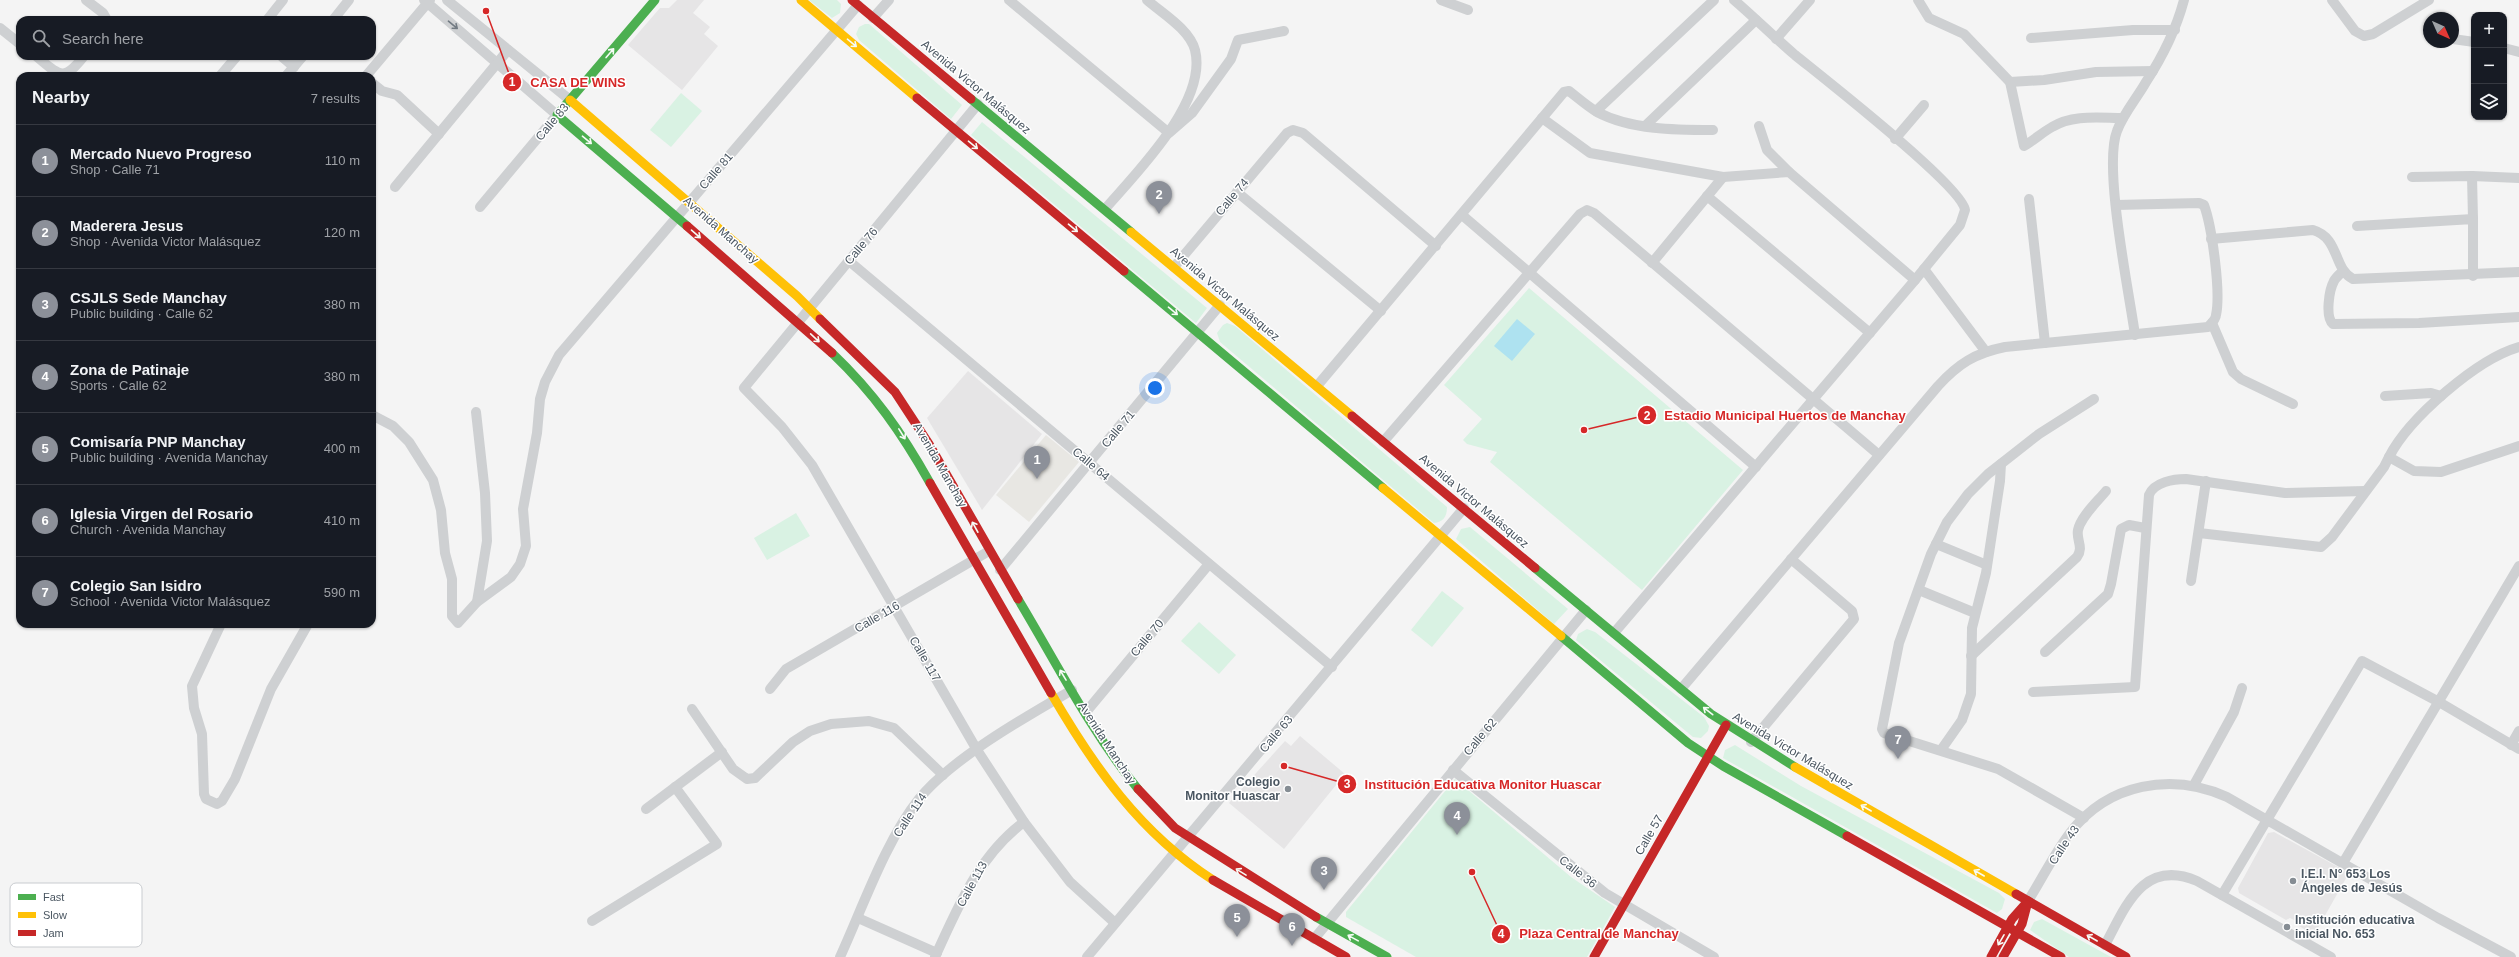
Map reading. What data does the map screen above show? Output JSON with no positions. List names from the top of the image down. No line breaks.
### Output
{"streets":{"main road":["Avenida Victor Malásquez","Calle 83","Avenida Manchay","Calle 57"],"street":["Calle 81","Calle 74","Calle 76","Calle 71","Calle 64","Calle 116","Calle 70","Calle 117","Calle 63","Calle 62","Calle 114","Calle 43","Calle 36","Calle 113"]},"crossings":[["Avenida Victor Malásquez","Calle 81"],["Avenida Victor Malásquez","Calle 74"],["Avenida Victor Malásquez","Calle 76"],["Avenida Victor Malásquez","Calle 71"],["Avenida Victor Malásquez","Calle 63"],["Avenida Victor Malásquez","Calle 62"],["Avenida Victor Malásquez","Calle 57"],["Avenida Victor Malásquez","Calle 43"],["Calle 83","Avenida Manchay"],["Calle 81","Avenida Manchay"],["Avenida Manchay","Calle 76"],["Avenida Manchay","Calle 71"],["Avenida Manchay","Calle 116"],["Avenida Manchay","Calle 70"],["Avenida Manchay","Calle 63"],["Avenida Manchay","Calle 62"],["Avenida Manchay","Calle 114"],["Calle 76","Calle 64"],["Calle 76","Calle 117"],["Calle 71","Calle 64"],["Calle 64","Calle 70"],["Calle 64","Calle 63"],["Calle 116","Calle 117"],["Calle 117","Calle 63"],["Calle 117","Calle 114"],["Calle 117","Calle 113"],["Calle 62","Calle 36"],["Calle 57","Calle 36"]],"one_way":["Calle 83"],"places":["CASA DE WINS","Estadio Municipal Huertos de Manchay","Institución Educativa Monitor Huascar","Colegio Monitor Huascar","Plaza Central de Manchay","I.E.I. N° 653 Los Ángeles de Jesús","Institución educativa inicial No. 653"],"legend":["Fast","Slow","Jam"],"north":"bottom right","page":{"map_buttons":["+","−"],"search":"Search here","heading":["Nearby","7 results"],"list":[{"mark":"1","name":"Mercado Nuevo Progreso","note":"Shop · Calle 71","value":"110 m"},{"mark":"2","name":"Maderera Jesus","note":"Shop · Avenida Victor Malásquez","value":"120 m"},{"mark":"3","name":"CSJLS Sede Manchay","note":"Public building · Calle 62","value":"380 m"},{"mark":"4","name":"Zona de Patinaje","note":"Sports · Calle 62","value":"380 m"},{"mark":"5","name":"Comisaría PNP Manchay","note":"Public building · Avenida Manchay","value":"400 m"},{"mark":"6","name":"Iglesia Virgen del Rosario","note":"Church · Avenida Manchay","value":"410 m"},{"mark":"7","name":"Colegio San Isidro","note":"School · Avenida Victor Malásquez","value":"590 m"}],"pins":["2","1","7","4","3","5","6"]}}
